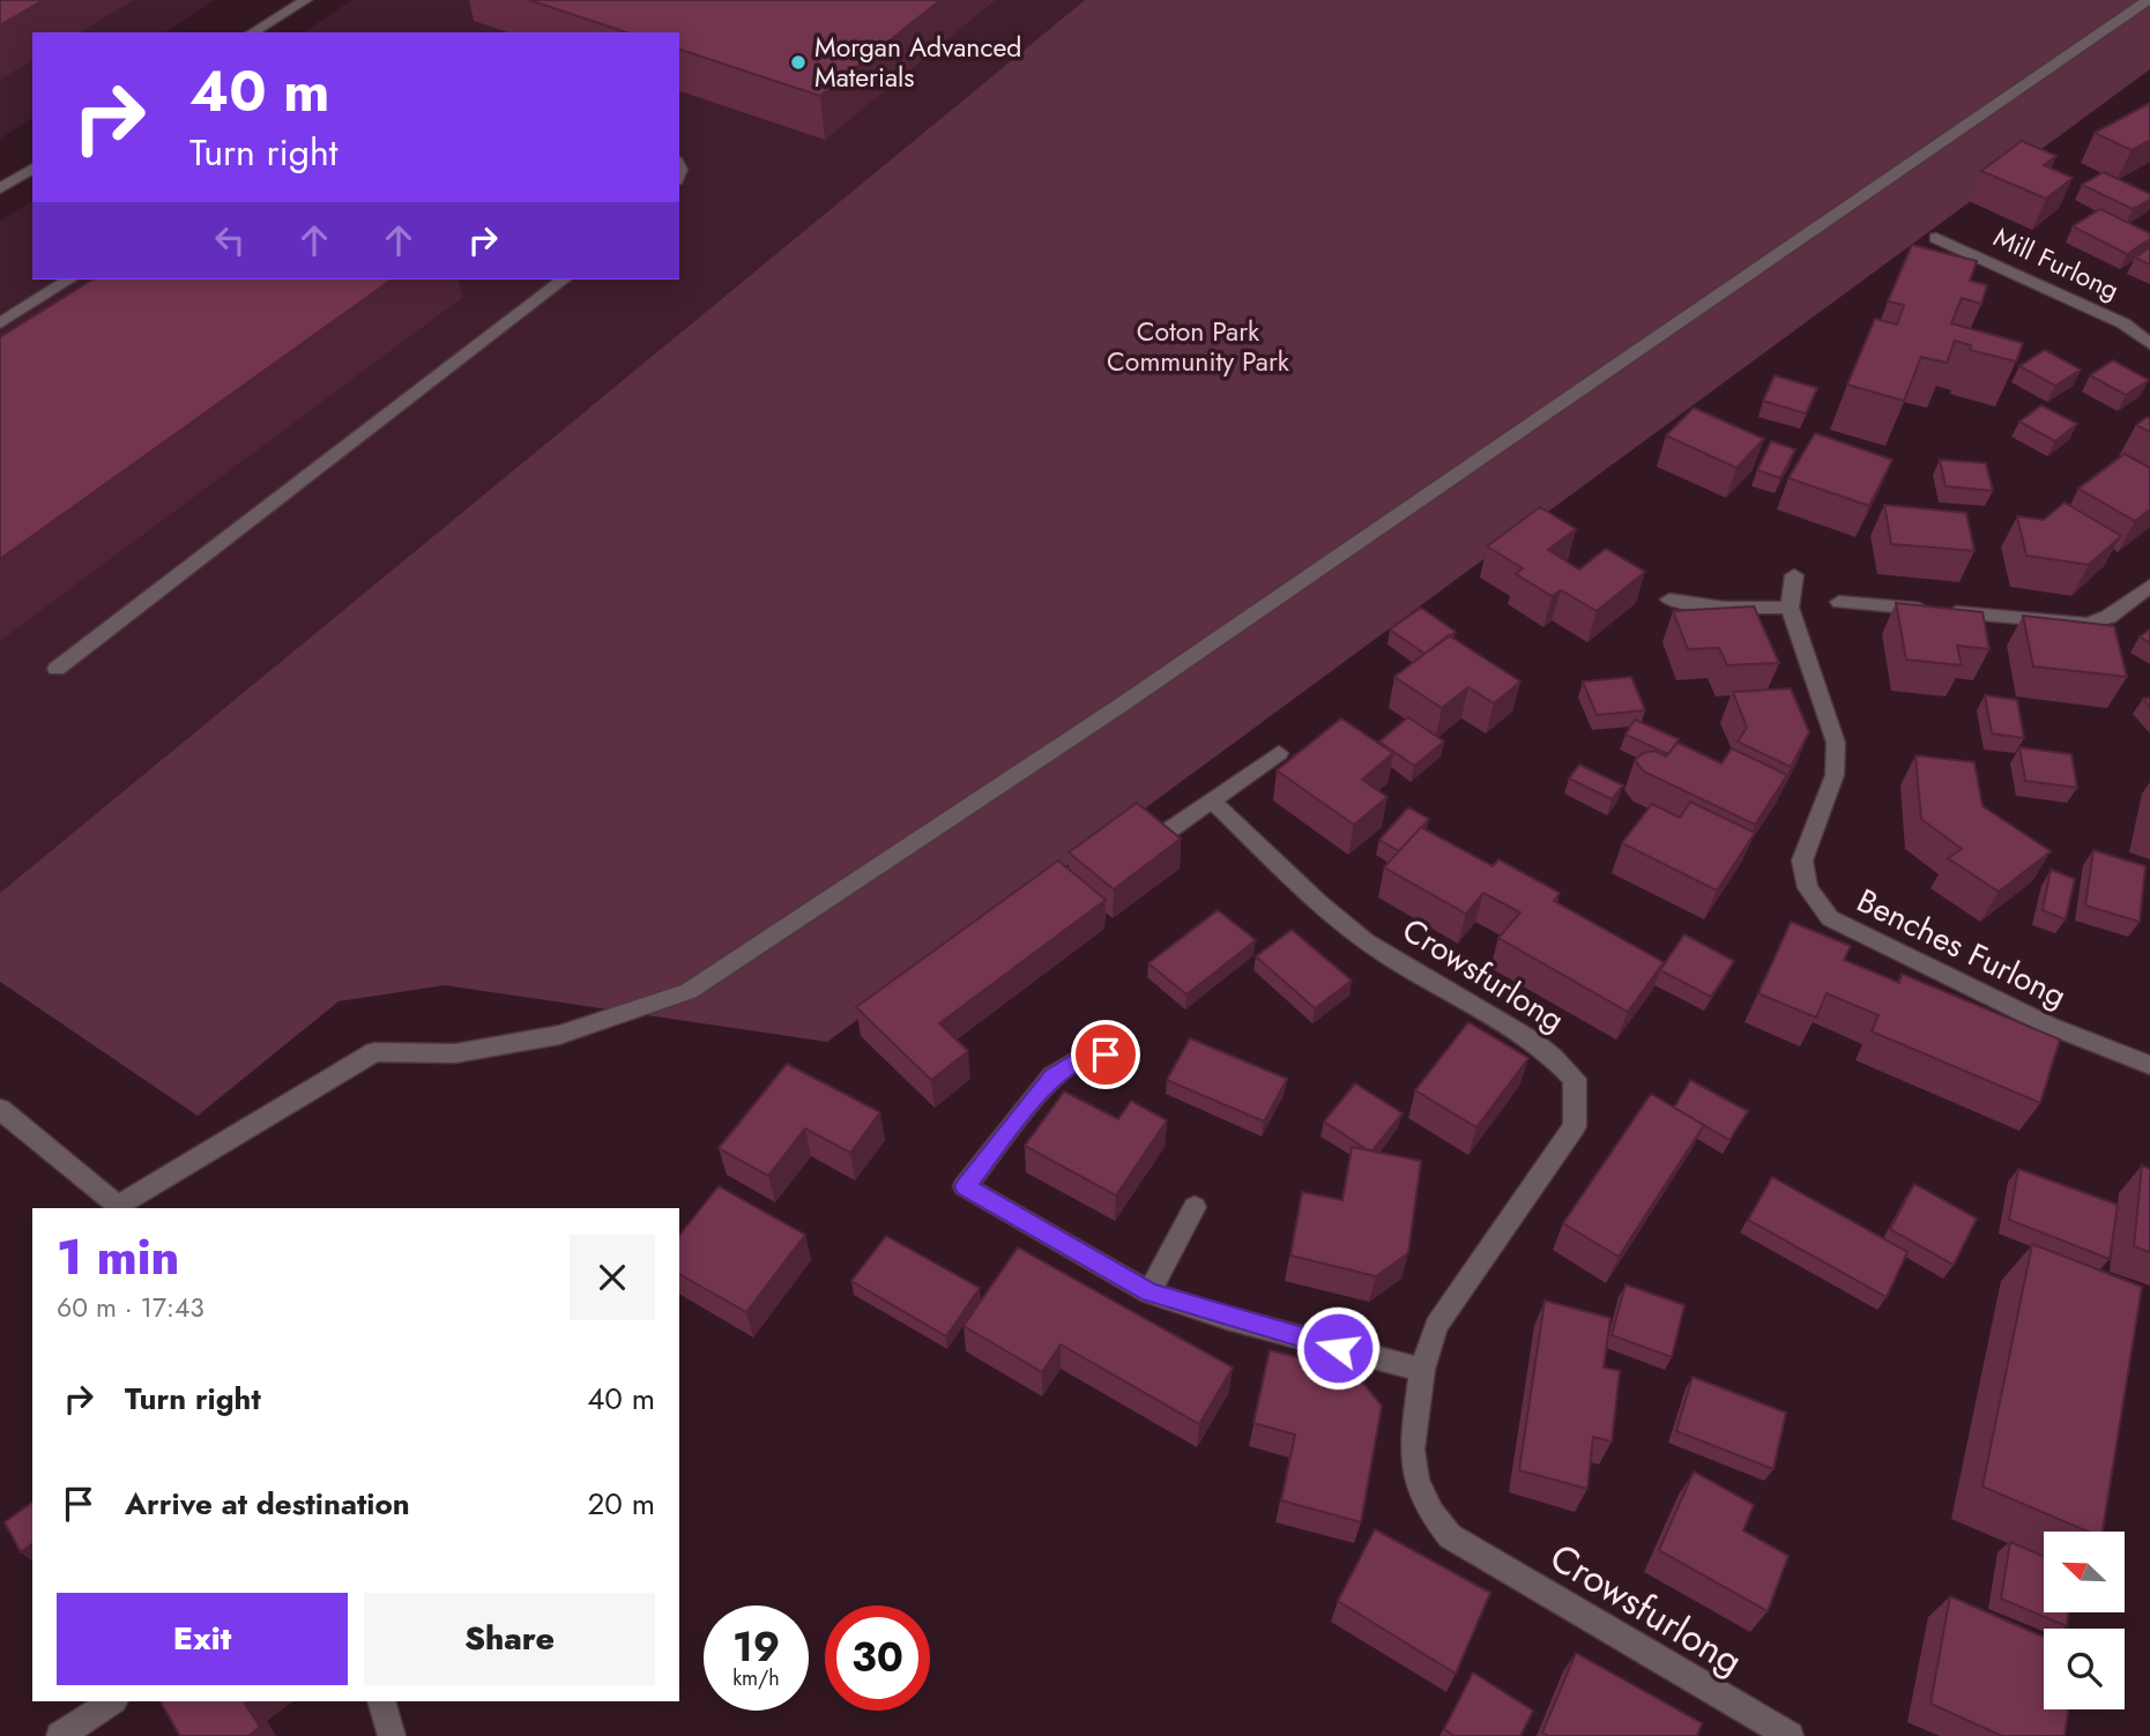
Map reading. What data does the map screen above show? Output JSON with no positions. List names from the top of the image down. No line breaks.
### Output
{"streets":{"street":["Mill Furlong","Benches Furlong","Crowsfurlong"]},"parks":["Coton Park Community Park"],"places":["Morgan Advanced Materials"],"north":"top left","page":{"turn":["40 m","Turn right"],"heading":["1 min","60 m · 17:43"],"list":[{"name":"Turn right","value":"40 m"},{"name":"Arrive at destination","value":"20 m"}],"buttons":["Exit","Share"],"speed":"19 km/h","limit":"30"}}
